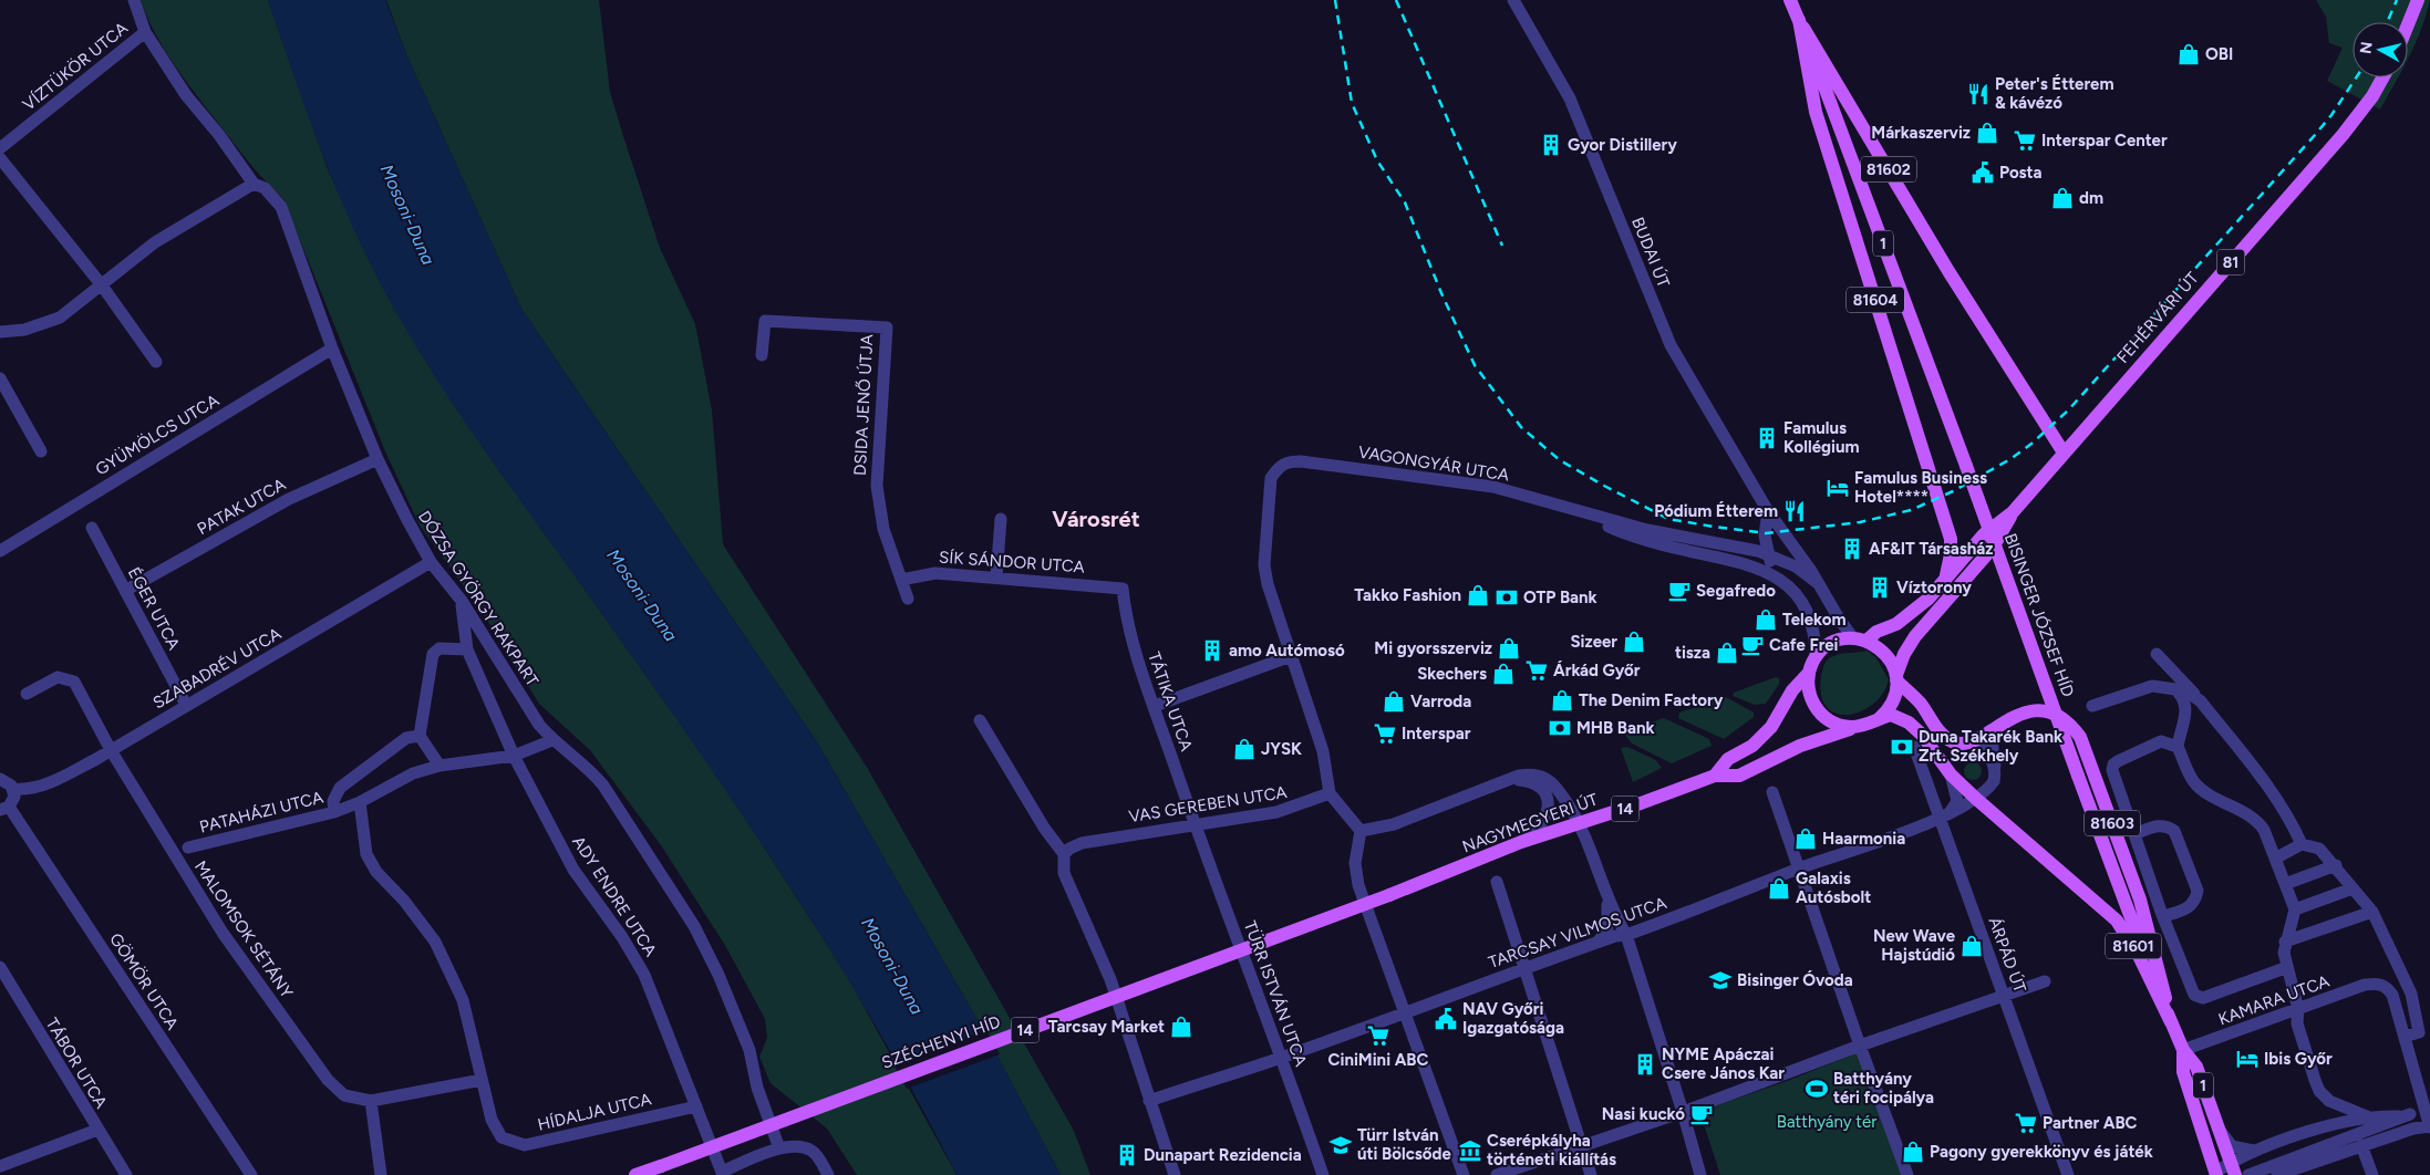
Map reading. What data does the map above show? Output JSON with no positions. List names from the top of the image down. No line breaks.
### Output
{"streets":{"main road":["81602","1","81","81604","FEHÉRVÁRI ÚT","BISINGER JÓZSEF HÍD","14","NAGYMEGYERI ÚT","81603","81601","SZÉCHENYI HÍD"],"street":["VÍZTÜKÖR UTCA","BUDAI ÚT","DSIDA JENŐ ÚTJA","GYÜMÖLCS UTCA","VAGONGYÁR UTCA","PATAK UTCA","SÍK SÁNDOR UTCA","DÓZSA GYÖRGY RAKPART","ÉGER UTCA","SZABADRÉV UTCA","TÁTIKA UTCA","VAS GEREBEN UTCA","PATAHÁZI UTCA","ADY ENDRE UTCA","MALOMSOK SÉTÁNY","TARCSAY VILMOS UTCA","ÁRPÁD ÚT","GÖMÖR UTCA","TÜRR ISTVÁN UTCA","KAMARA UTCA","TÁBOR UTCA","HÍDALJA UTCA"]},"crossings":[["VÍZTÜKÖR UTCA","DÓZSA GYÖRGY RAKPART"],["81602","1"],["81602","81604"],["81602","FEHÉRVÁRI ÚT"],["81602","BISINGER JÓZSEF HÍD"],["1","81604"],["1","BISINGER JÓZSEF HÍD"],["1","81603"],["1","81601"],["1","KAMARA UTCA"],["BUDAI ÚT","FEHÉRVÁRI ÚT"],["BUDAI ÚT","VAGONGYÁR UTCA"],["BUDAI ÚT","14"],["BUDAI ÚT","NAGYMEGYERI ÚT"],["BUDAI ÚT","81601"],["81604","FEHÉRVÁRI ÚT"],["81604","BISINGER JÓZSEF HÍD"],["FEHÉRVÁRI ÚT","14"],["FEHÉRVÁRI ÚT","NAGYMEGYERI ÚT"],["FEHÉRVÁRI ÚT","81601"],["DSIDA JENŐ ÚTJA","SÍK SÁNDOR UTCA"],["GYÜMÖLCS UTCA","DÓZSA GYÖRGY RAKPART"],["PATAK UTCA","DÓZSA GYÖRGY RAKPART"],["PATAK UTCA","ÉGER UTCA"],["SÍK SÁNDOR UTCA","TÁTIKA UTCA"],["DÓZSA GYÖRGY RAKPART","SZABADRÉV UTCA"],["DÓZSA GYÖRGY RAKPART","ADY ENDRE UTCA"],["ÉGER UTCA","SZABADRÉV UTCA"],["BISINGER JÓZSEF HÍD","81603"],["BISINGER JÓZSEF HÍD","81601"],["SZABADRÉV UTCA","MALOMSOK SÉTÁNY"],["TÁTIKA UTCA","VAS GEREBEN UTCA"],["TÁTIKA UTCA","TÜRR ISTVÁN UTCA"],["VAS GEREBEN UTCA","TÜRR ISTVÁN UTCA"],["14","NAGYMEGYERI ÚT"],["14","81601"],["NAGYMEGYERI ÚT","81601"],["NAGYMEGYERI ÚT","SZÉCHENYI HÍD"],["81603","81601"],["ADY ENDRE UTCA","HÍDALJA UTCA"],["MALOMSOK SÉTÁNY","HÍDALJA UTCA"],["TARCSAY VILMOS UTCA","81601"],["TARCSAY VILMOS UTCA","ÁRPÁD ÚT"],["TARCSAY VILMOS UTCA","TÜRR ISTVÁN UTCA"]],"districts":["Városrét"],"water":["Mosoni-Duna"],"parks":["Batthyány tér"],"places":{"shop":["OBI","Márkaszerviz","dm","Takko Fashion","Telekom","Sizeer","Mi gyorsszerviz","tisza","Skechers","The Denim Factory","Varroda","JYSK","Haarmonia","Galaxis Autósbolt","New Wave Hajstúdió","Tarcsay Market","Pagony gyerekkönyv és játék"],"restaurant":["Peter's Étterem & kávézó","Pódium Étterem"],"supermarket":["Interspar Center","Árkád Győr","Interspar","CiniMini ABC","Partner ABC"],"building":["Gyor Distillery","Famulus Kollégium","AF&IT Társasház","Víztorony","amo Autómosó","NYME Apáczai Csere János Kar","Dunapart Rezidencia"],"public building":["Posta","NAV Győri Igazgatósága"],"hotel":["Famulus Business Hotel****","Ibis Győr"],"cafe":["Segafredo","Cafe Frei","Nasi kuckó"],"bank":["OTP Bank","MHB Bank","Duna Takarék Bank Zrt. Székhely"],"school or university":["Bisinger Óvoda","Türr István úti Bölcsőde"],"sports":["Batthyány téri focipálya"],"museum":["Cserépkályha történeti kiállítás"]},"north":"left"}
